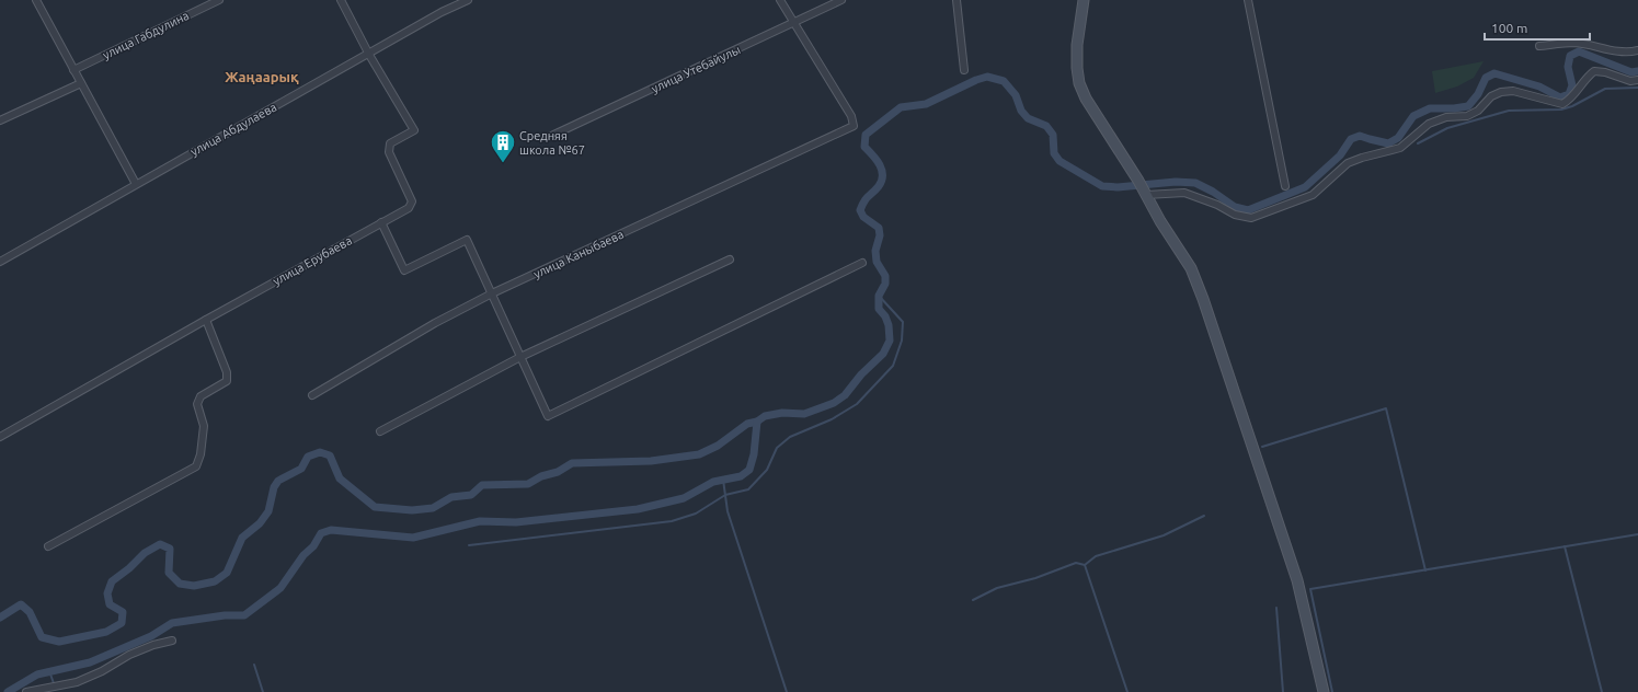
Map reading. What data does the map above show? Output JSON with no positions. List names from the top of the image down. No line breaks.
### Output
{"streets":{"street":["улица Габдулина","улица Утебайулы","улица Абдулаева","улица Каныбаева","улица Ерубаева"]},"crossings":[["улица Утебайулы","улица Каныбаева"],["улица Абдулаева","улица Ерубаева"]],"districts":["Жаңаарық"],"places":{"building":["Средняя школа №67"]},"scale_bar":"100 m"}
